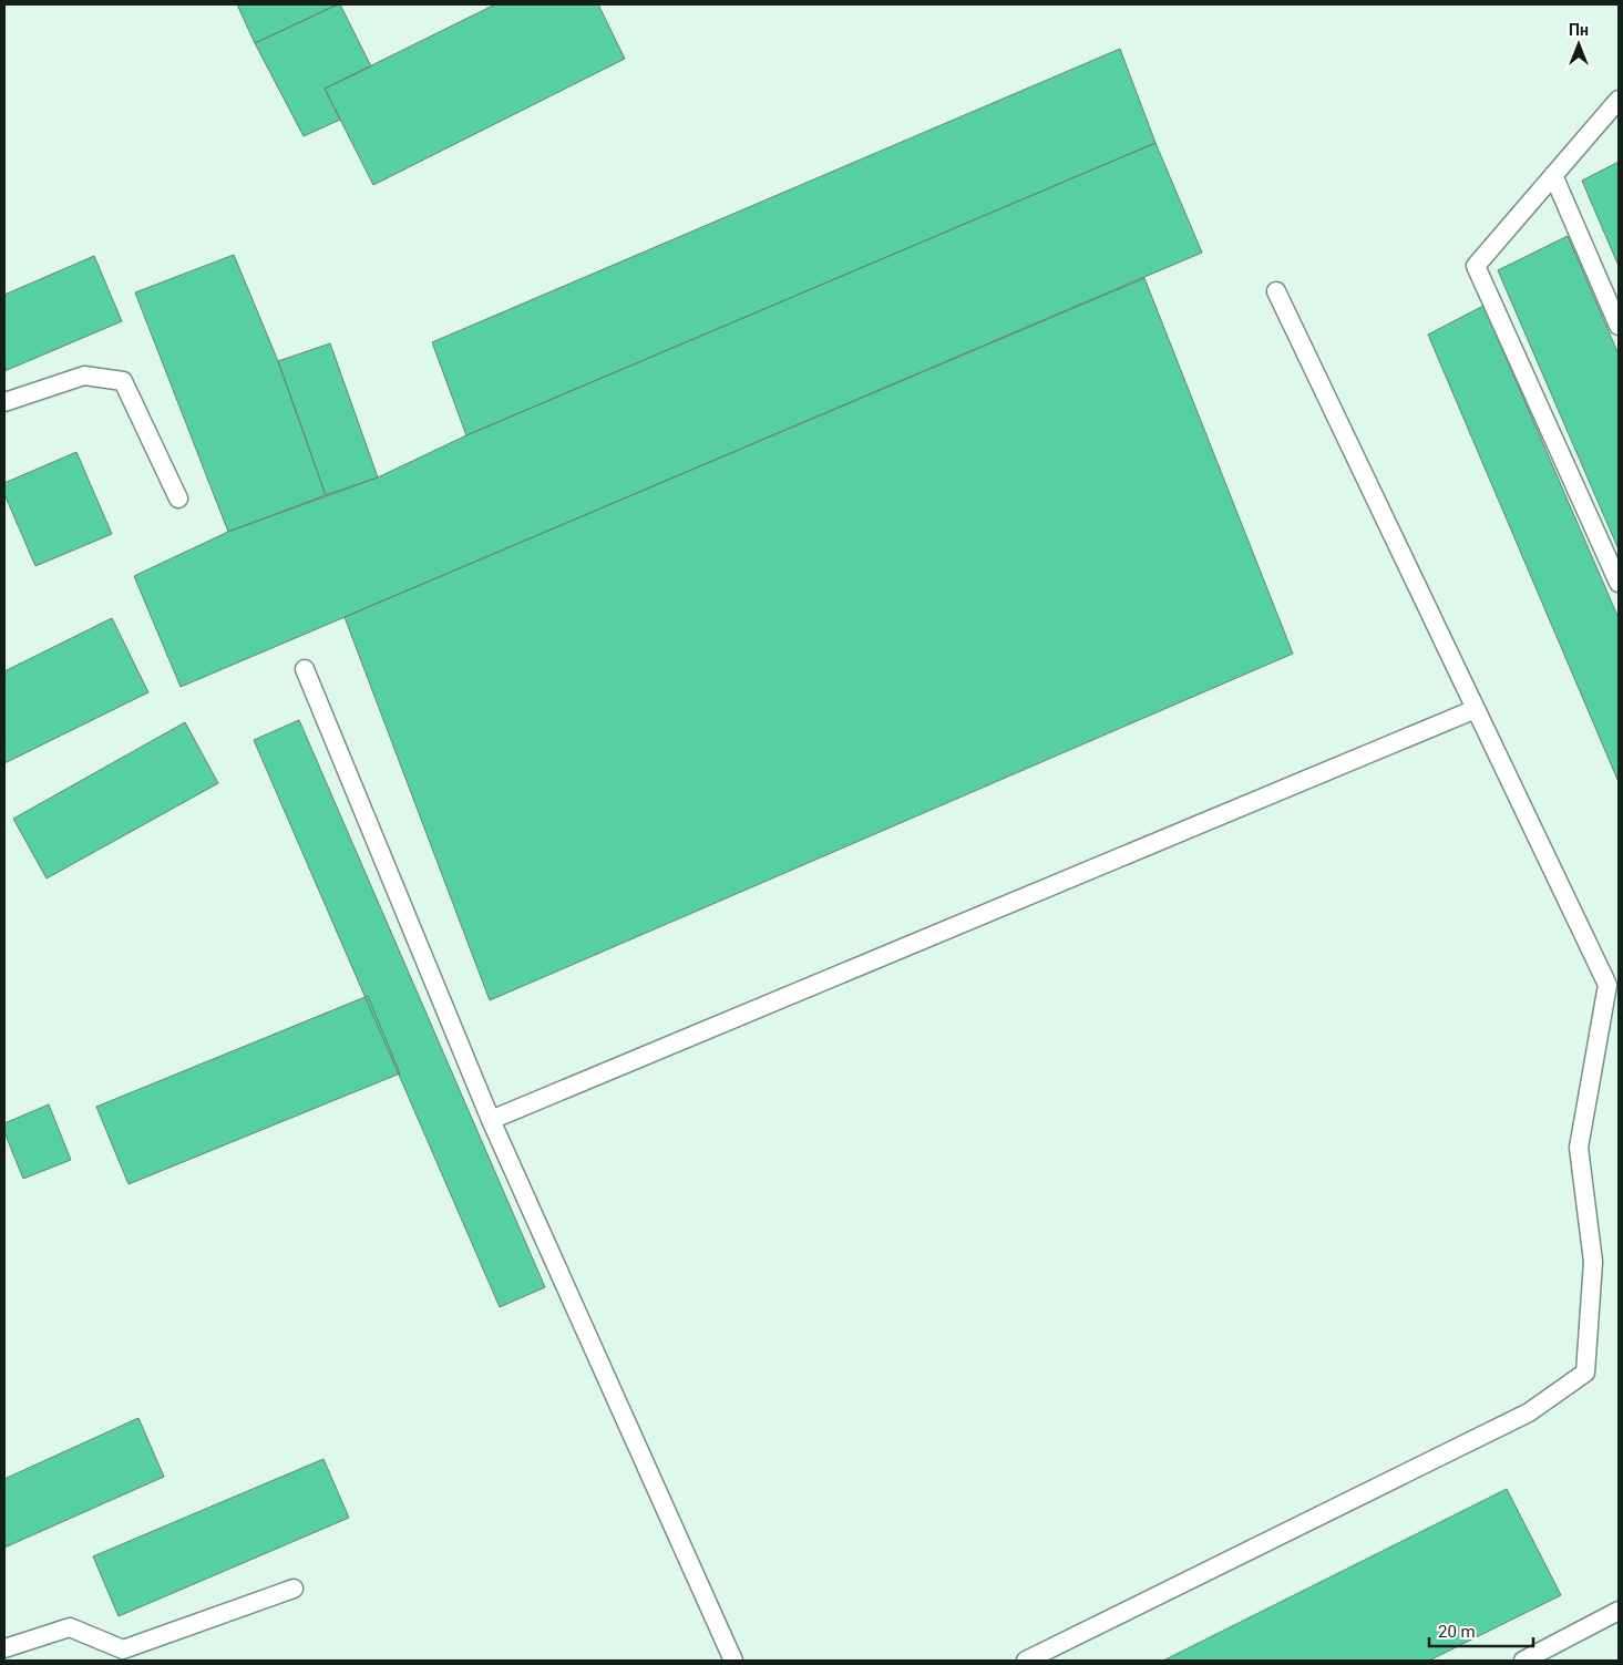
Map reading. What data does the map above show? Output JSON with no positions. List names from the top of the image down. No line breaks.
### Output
{"scale_bar":"20 m","north":"top"}
